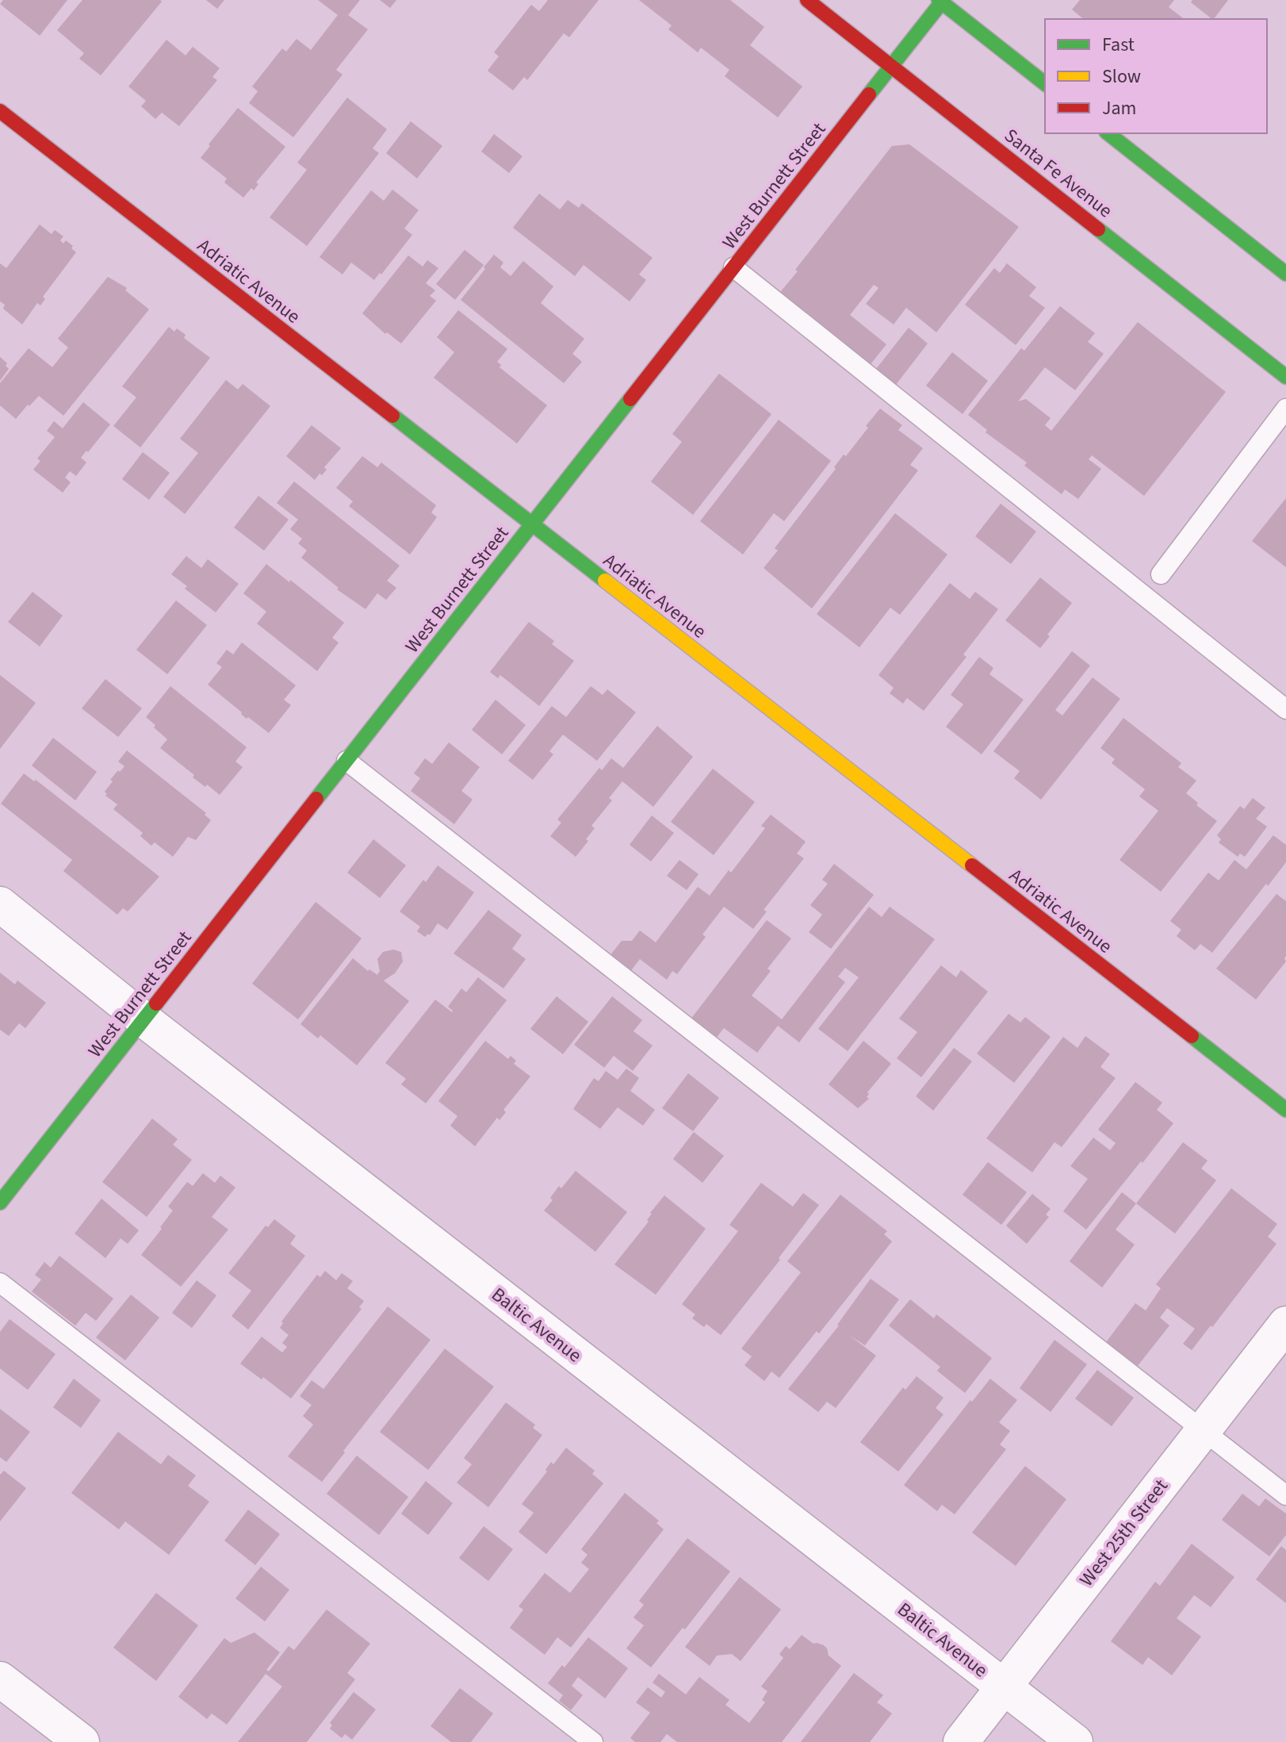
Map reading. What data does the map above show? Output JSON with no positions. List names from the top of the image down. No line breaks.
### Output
{"streets":{"street":["Santa Fe Avenue","West Burnett Street","Adriatic Avenue","Baltic Avenue","West 25th Street"]},"crossings":[["Santa Fe Avenue","West Burnett Street"],["West Burnett Street","Adriatic Avenue"],["West Burnett Street","Baltic Avenue"],["Baltic Avenue","West 25th Street"]],"legend":["Fast","Slow","Jam"]}
